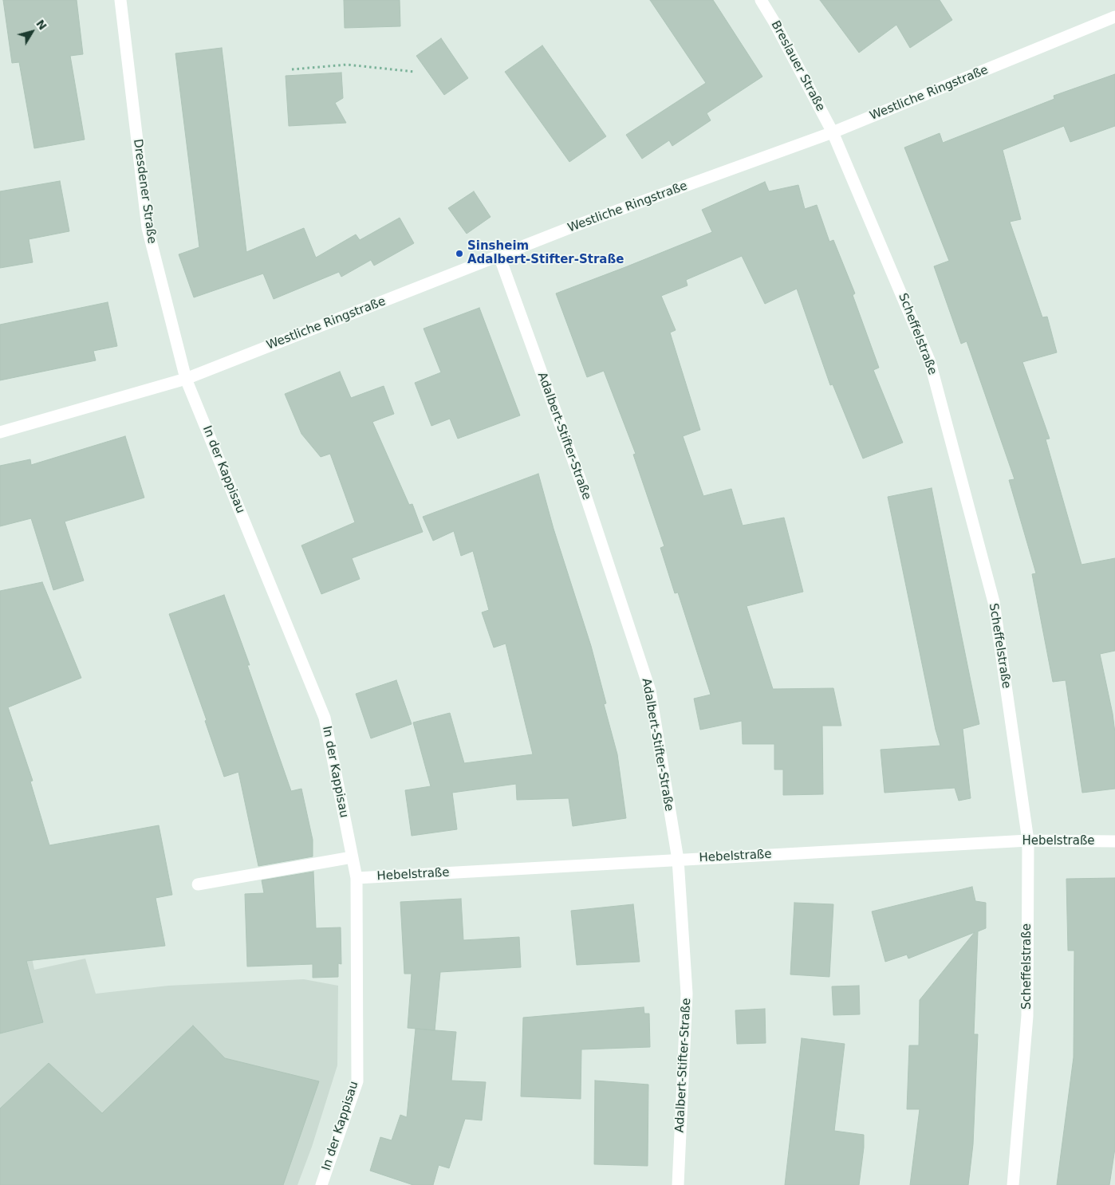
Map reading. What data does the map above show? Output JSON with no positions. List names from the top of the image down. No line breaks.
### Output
{"streets":{"street":["Breslauer Straße","Westliche Ringstraße","Dresdener Straße","Scheffelstraße","Adalbert-Stifter-Straße","In der Kappisau","Hebelstraße"]},"crossings":[["Breslauer Straße","Westliche Ringstraße"],["Breslauer Straße","Scheffelstraße"],["Westliche Ringstraße","Dresdener Straße"],["Westliche Ringstraße","Scheffelstraße"],["Westliche Ringstraße","Adalbert-Stifter-Straße"],["Westliche Ringstraße","In der Kappisau"],["Dresdener Straße","In der Kappisau"],["Scheffelstraße","Hebelstraße"],["Adalbert-Stifter-Straße","Hebelstraße"],["In der Kappisau","Hebelstraße"]],"places":["Sinsheim Adalbert-Stifter-Straße"],"north":"top right"}
